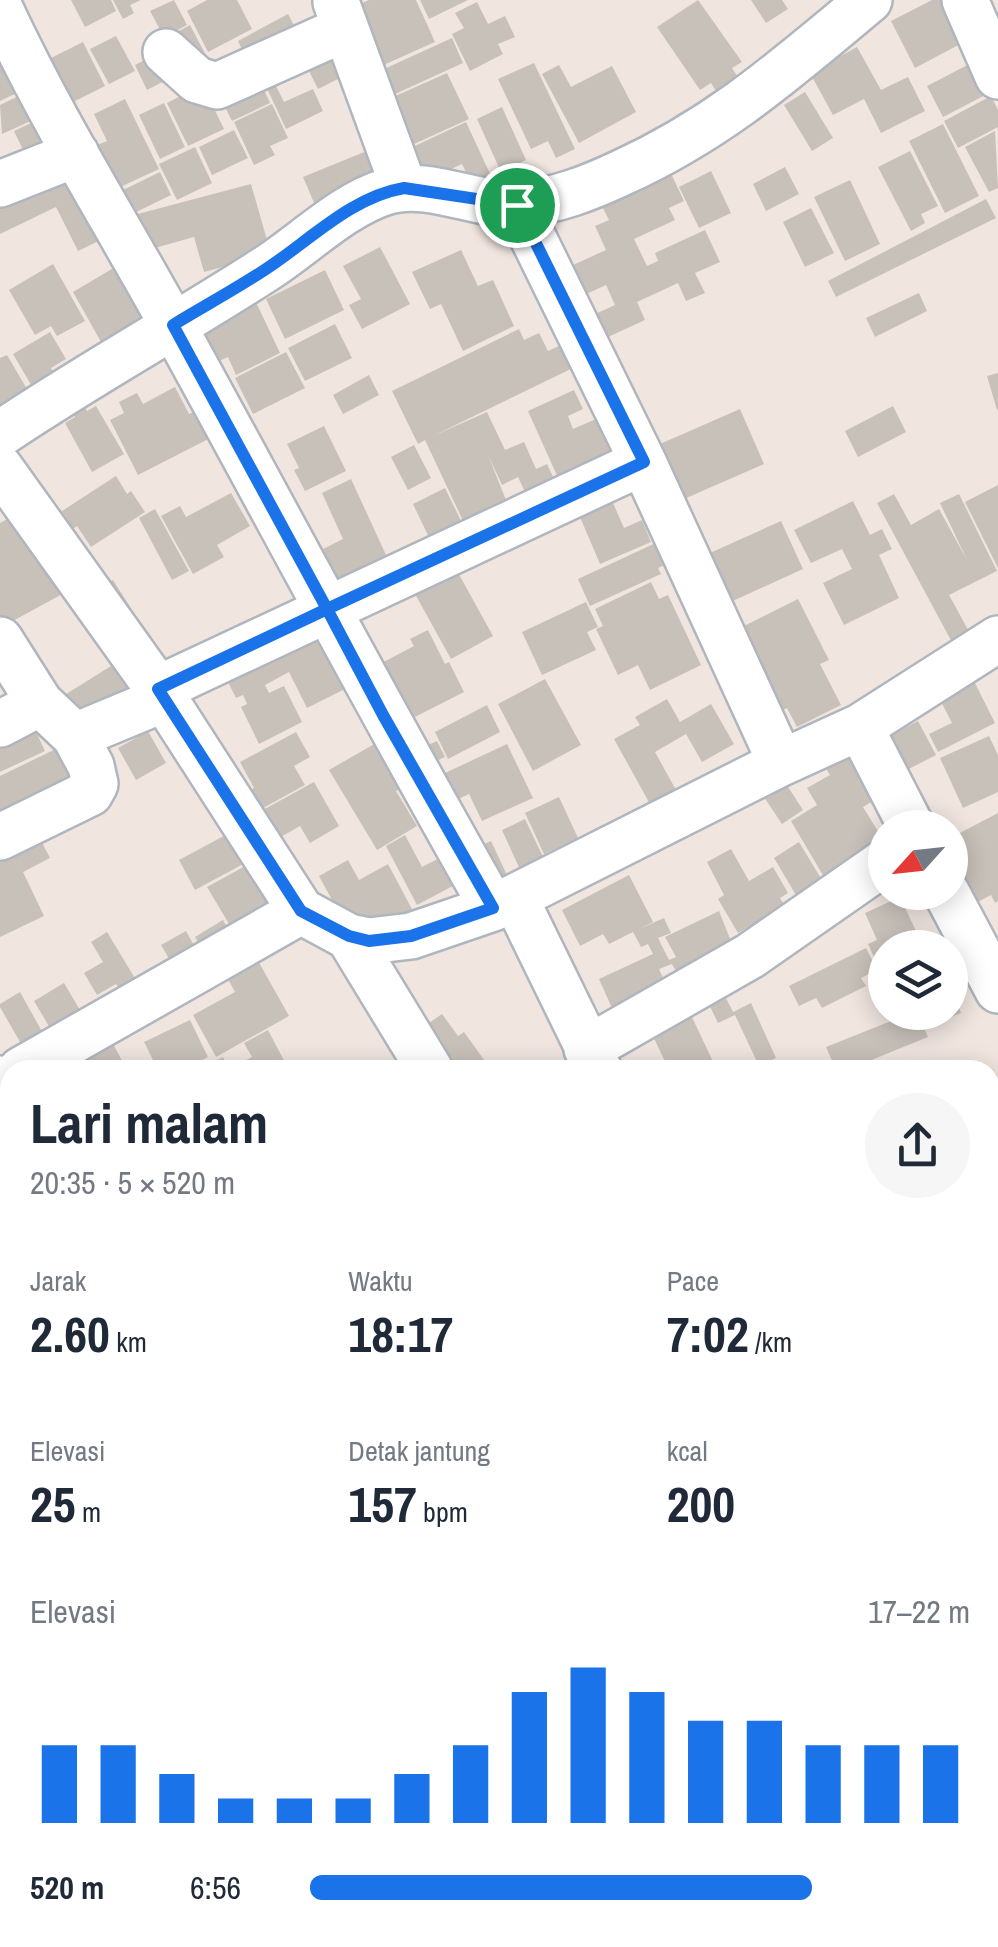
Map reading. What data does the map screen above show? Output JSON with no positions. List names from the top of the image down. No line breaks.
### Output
{"north":"bottom left","page":{"heading":["Lari malam","20:35 · 5 × 520 m"],"stats":[["Jarak","2.60 km"],["Waktu","18:17"],["Pace","7:02 /km"],["Elevasi","25 m"],["Detak jantung","157 bpm"],["kcal","200"]],"chart":["Elevasi","17–22 m"],"list":[{"name":"520 m","note":"6:56"}]}}
